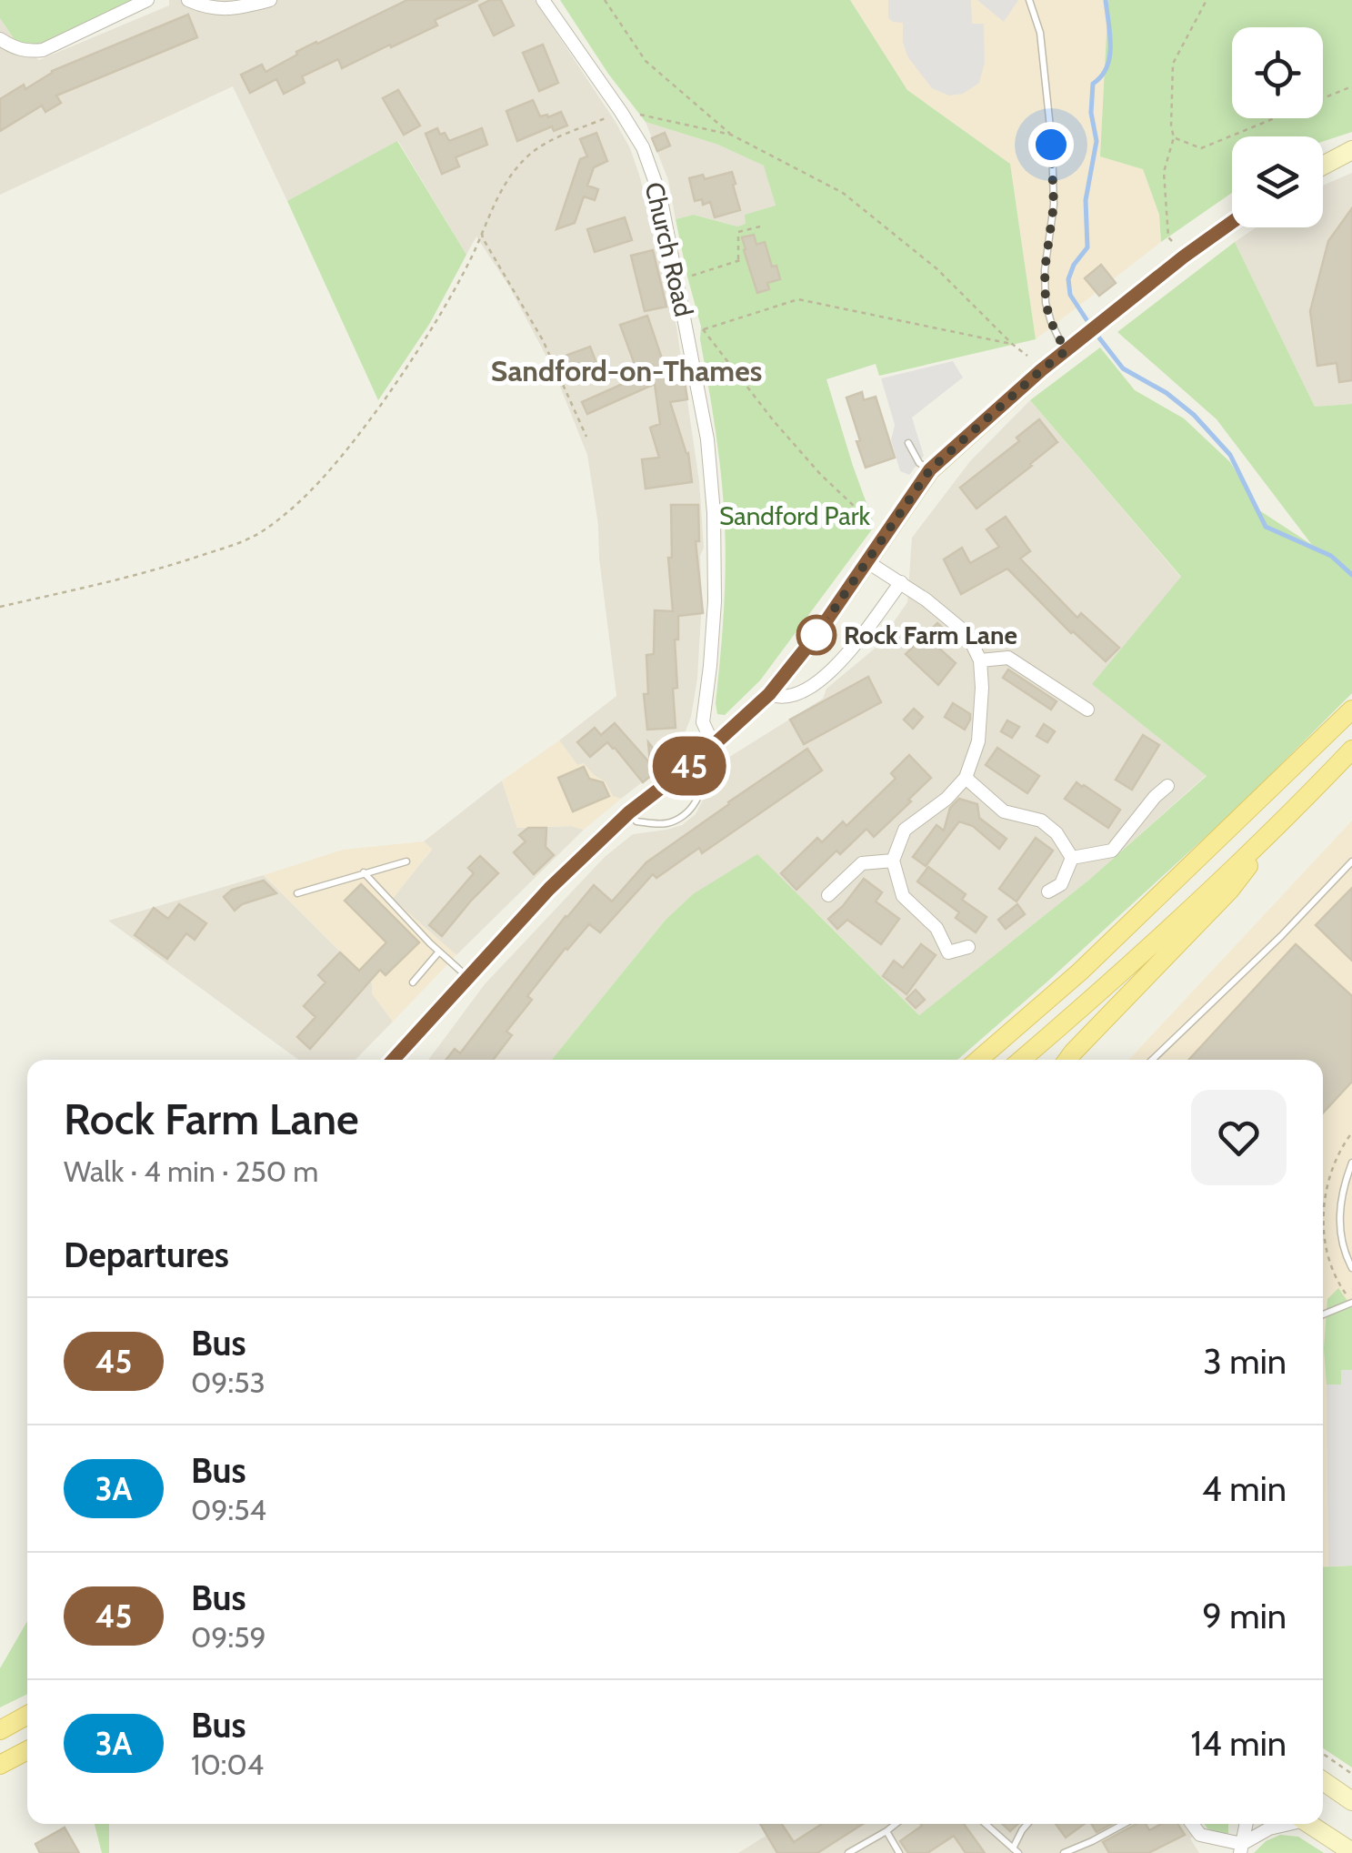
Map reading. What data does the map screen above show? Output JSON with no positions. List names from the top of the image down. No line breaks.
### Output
{"streets":{"street":["Church Road"]},"districts":["Sandford-on-Thames"],"parks":["Sandford Park"],"places":["Rock Farm Lane"],"lines":["bus line 45"],"page":{"on_map":"45","heading":[["Rock Farm Lane","Walk · 4 min · 250 m"],"Departures"],"list":[{"mark":"45","name":"Bus","note":"09:53","value":"3 min"},{"mark":"3A","name":"Bus","note":"09:54","value":"4 min"},{"mark":"45","name":"Bus","note":"09:59","value":"9 min"},{"mark":"3A","name":"Bus","note":"10:04","value":"14 min"}]}}
